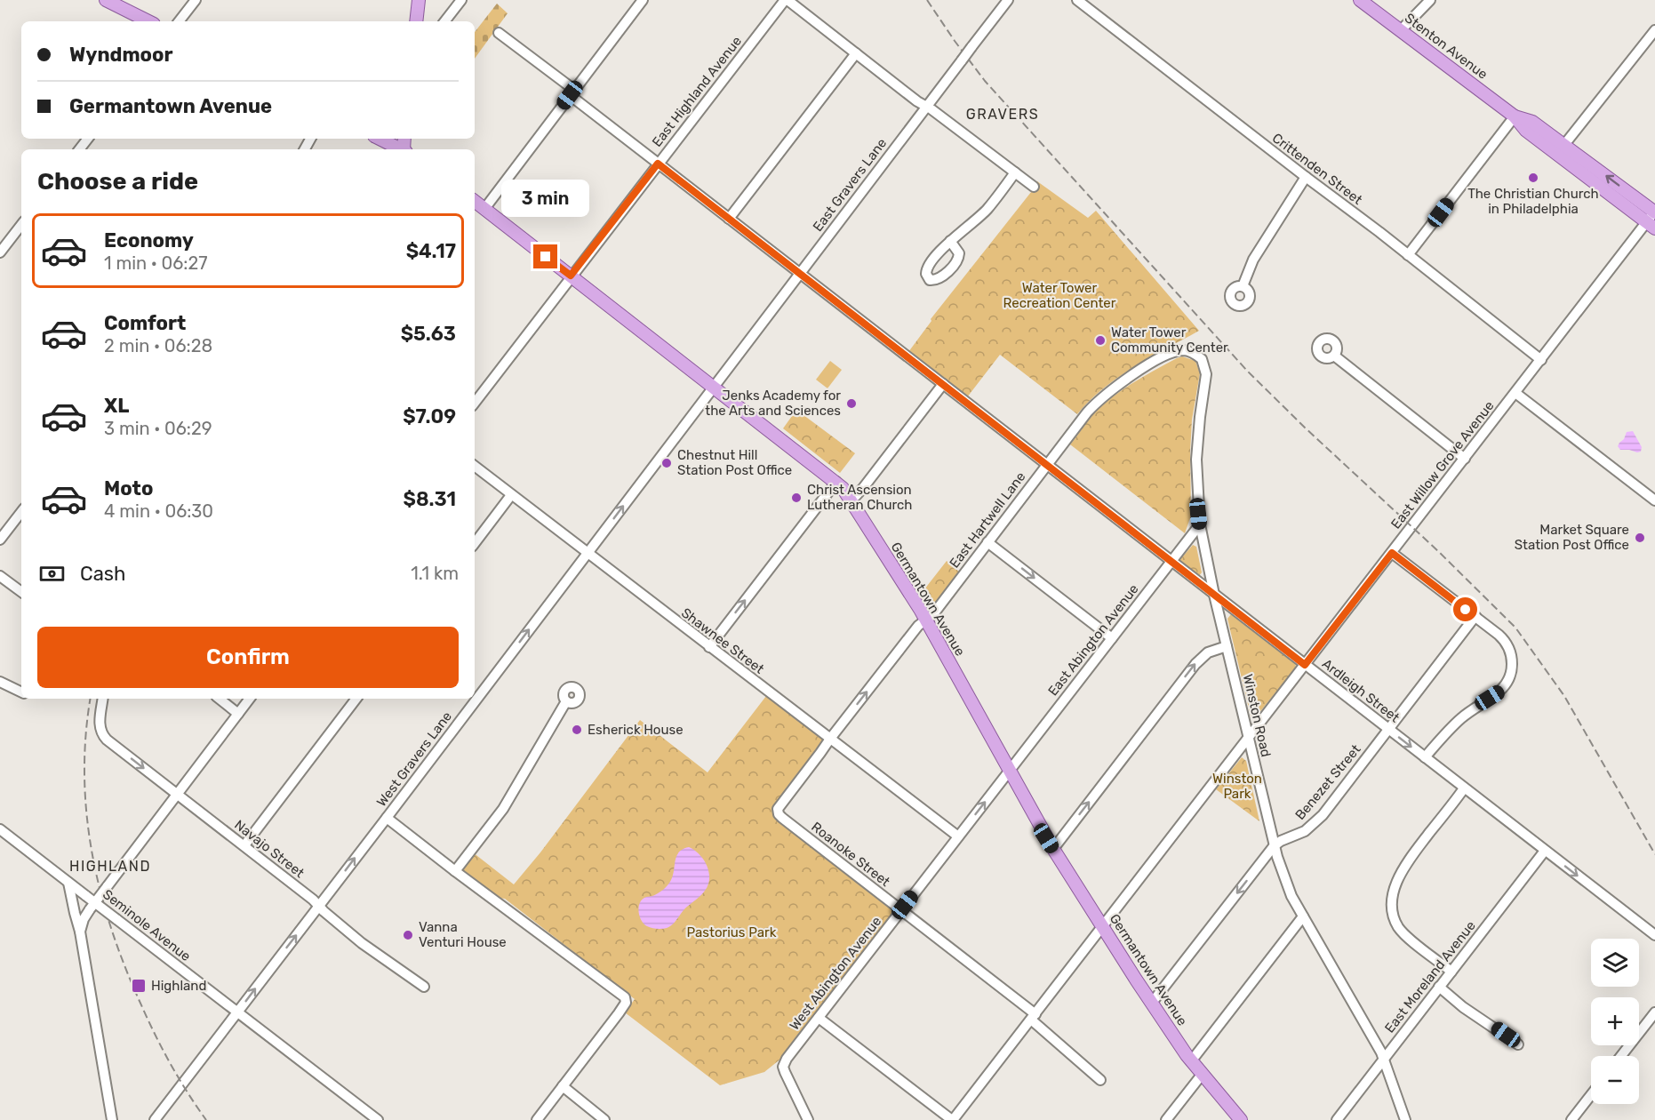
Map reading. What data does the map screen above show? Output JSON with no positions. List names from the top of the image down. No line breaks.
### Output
{"streets":{"main road":["Stenton Avenue","Germantown Avenue"],"street":["East Highland Avenue","Crittenden Street","East Gravers Lane","East Willow Grove Avenue","East Hartwell Lane","East Abington Avenue","Shawnee Street","Ardleigh Street","Winston Road","West Gravers Lane","Benezet Street","Navajo Street","Roanoke Street","Seminole Avenue","West Abington Avenue","East Moreland Avenue"]},"crossings":[["Stenton Avenue","East Willow Grove Avenue"],["East Highland Avenue","Germantown Avenue"],["East Highland Avenue","Ardleigh Street"],["Crittenden Street","East Willow Grove Avenue"],["East Gravers Lane","Germantown Avenue"],["East Gravers Lane","Ardleigh Street"],["East Gravers Lane","West Gravers Lane"],["East Willow Grove Avenue","Germantown Avenue"],["East Willow Grove Avenue","Ardleigh Street"],["East Willow Grove Avenue","Winston Road"],["East Willow Grove Avenue","Roanoke Street"],["East Hartwell Lane","Germantown Avenue"],["East Hartwell Lane","Shawnee Street"],["East Hartwell Lane","Ardleigh Street"],["East Hartwell Lane","Winston Road"],["East Hartwell Lane","Roanoke Street"],["Germantown Avenue","East Abington Avenue"],["Germantown Avenue","West Gravers Lane"],["Germantown Avenue","Benezet Street"],["Germantown Avenue","West Abington Avenue"],["East Abington Avenue","Ardleigh Street"],["East Abington Avenue","Winston Road"],["East Abington Avenue","West Abington Avenue"],["Shawnee Street","West Gravers Lane"],["Shawnee Street","West Abington Avenue"],["Ardleigh Street","Winston Road"],["Ardleigh Street","Benezet Street"],["Ardleigh Street","East Moreland Avenue"],["Winston Road","Benezet Street"],["Winston Road","East Moreland Avenue"],["West Gravers Lane","Navajo Street"],["West Gravers Lane","Seminole Avenue"],["Roanoke Street","West Abington Avenue"]],"one_way":["West Gravers Lane"],"districts":["GRAVERS","HIGHLAND"],"parks":["Water Tower Recreation Center","Winston Park","Pastorius Park"],"places":{"other":["The Christian Church in Philadelphia","Water Tower Community Center","Jenks Academy for the Arts and Sciences","Chestnut Hill Station Post Office","Christ Ascension Lutheran Church","Market Square Station Post Office","Esherick House","Vanna Venturi House"],"transit":["Highland"]},"page":{"banner":["Wyndmoor","Germantown Avenue"],"heading":"Choose a ride","bubble":"3 min","list":[{"name":"Economy","note":"1 min · 06:27","value":"$4.17"},{"name":"Comfort","note":"2 min · 06:28","value":"$5.63"},{"name":"XL","note":"3 min · 06:29","value":"$7.09"},{"name":"Moto","note":"4 min · 06:30","value":"$8.31"}],"pay":["Cash","1.1 km"],"buttons":"Confirm","map_buttons":["+","−"]}}
